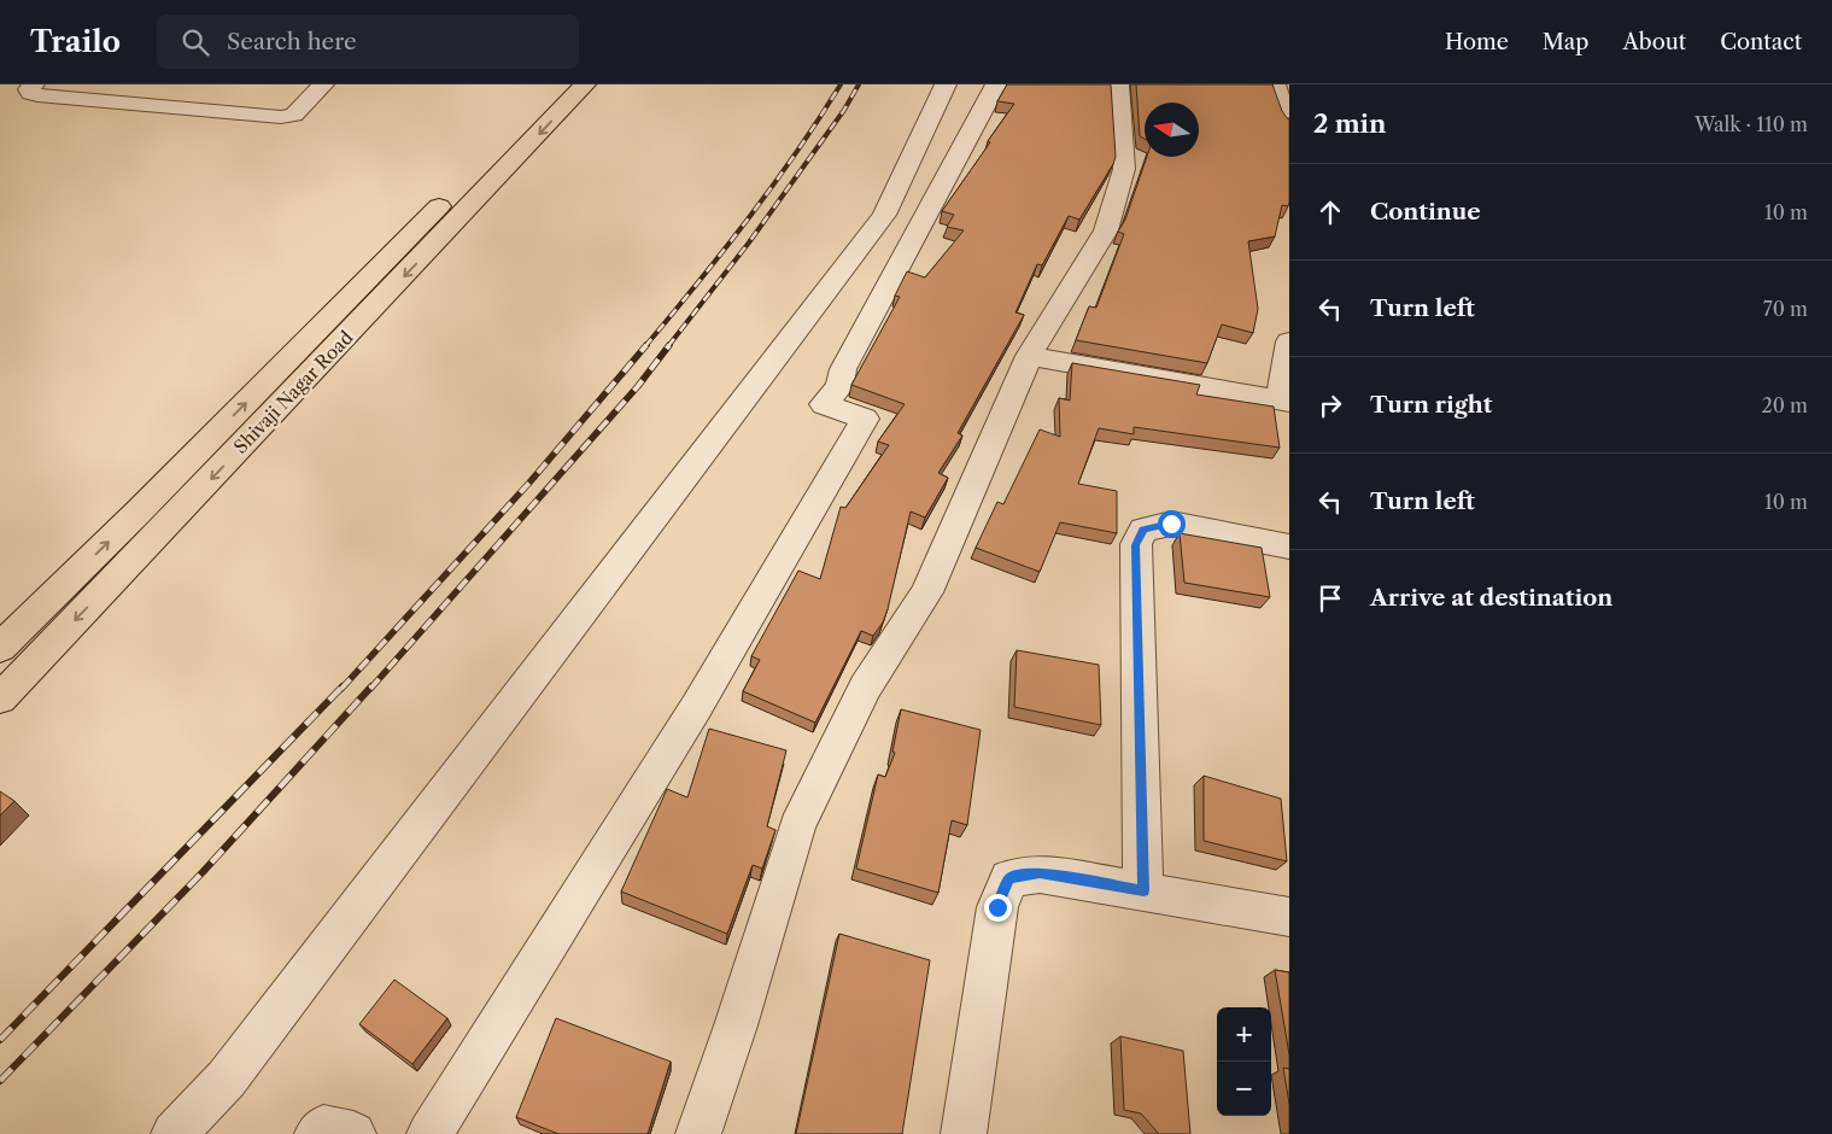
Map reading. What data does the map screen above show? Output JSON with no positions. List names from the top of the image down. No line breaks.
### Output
{"streets":{"main road":["Shivaji Nagar Road"]},"north":"left","page":{"header":"Trailo","search":"Search here","nav":["Home","Map","About","Contact"],"heading":["2 min","Walk · 110 m"],"list":[["Continue","10 m"],["Turn left","70 m"],["Turn right","20 m"],["Turn left","10 m"],"Arrive at destination"],"map_buttons":["+","−"]}}
